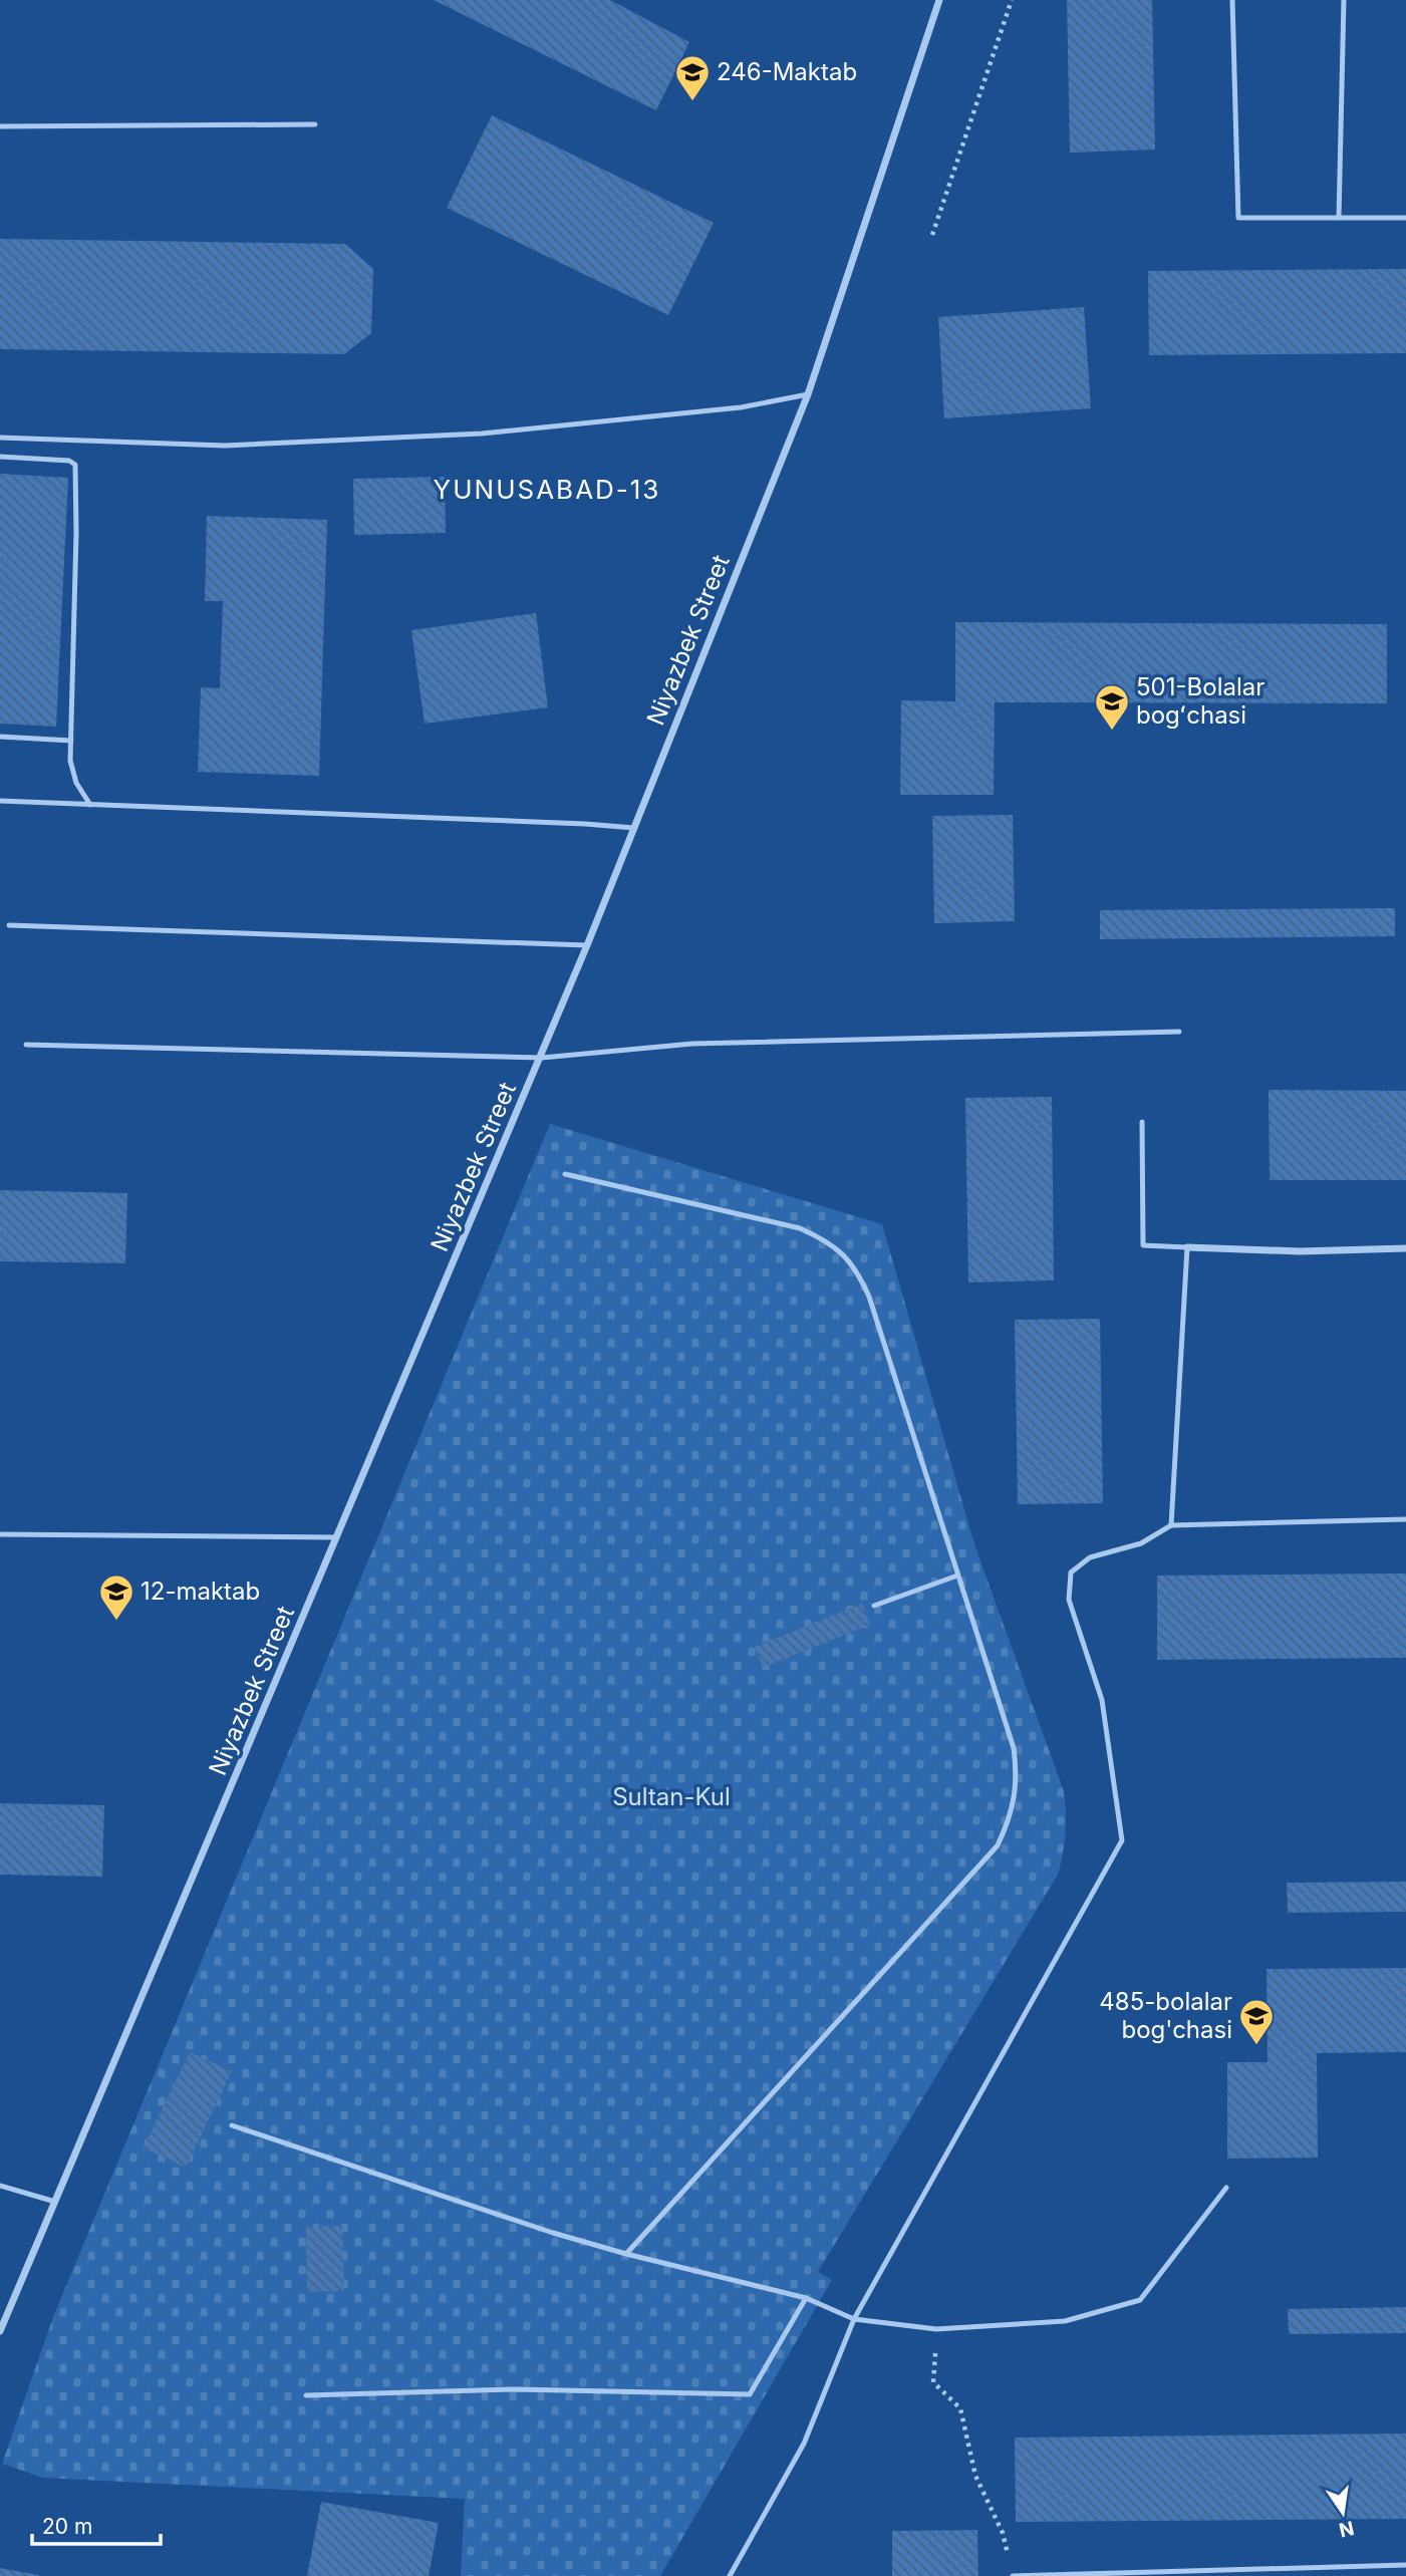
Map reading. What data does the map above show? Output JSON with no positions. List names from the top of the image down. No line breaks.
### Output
{"streets":{"street":["Niyazbek Street"]},"districts":["YUNUSABAD-13"],"parks":["Sultan-Kul"],"places":{"school or university":["246-Maktab","501-Bolalar bogʻchasi","12-maktab","485-bolalar bog'chasi"]},"scale_bar":"20 m","north":"bottom"}
